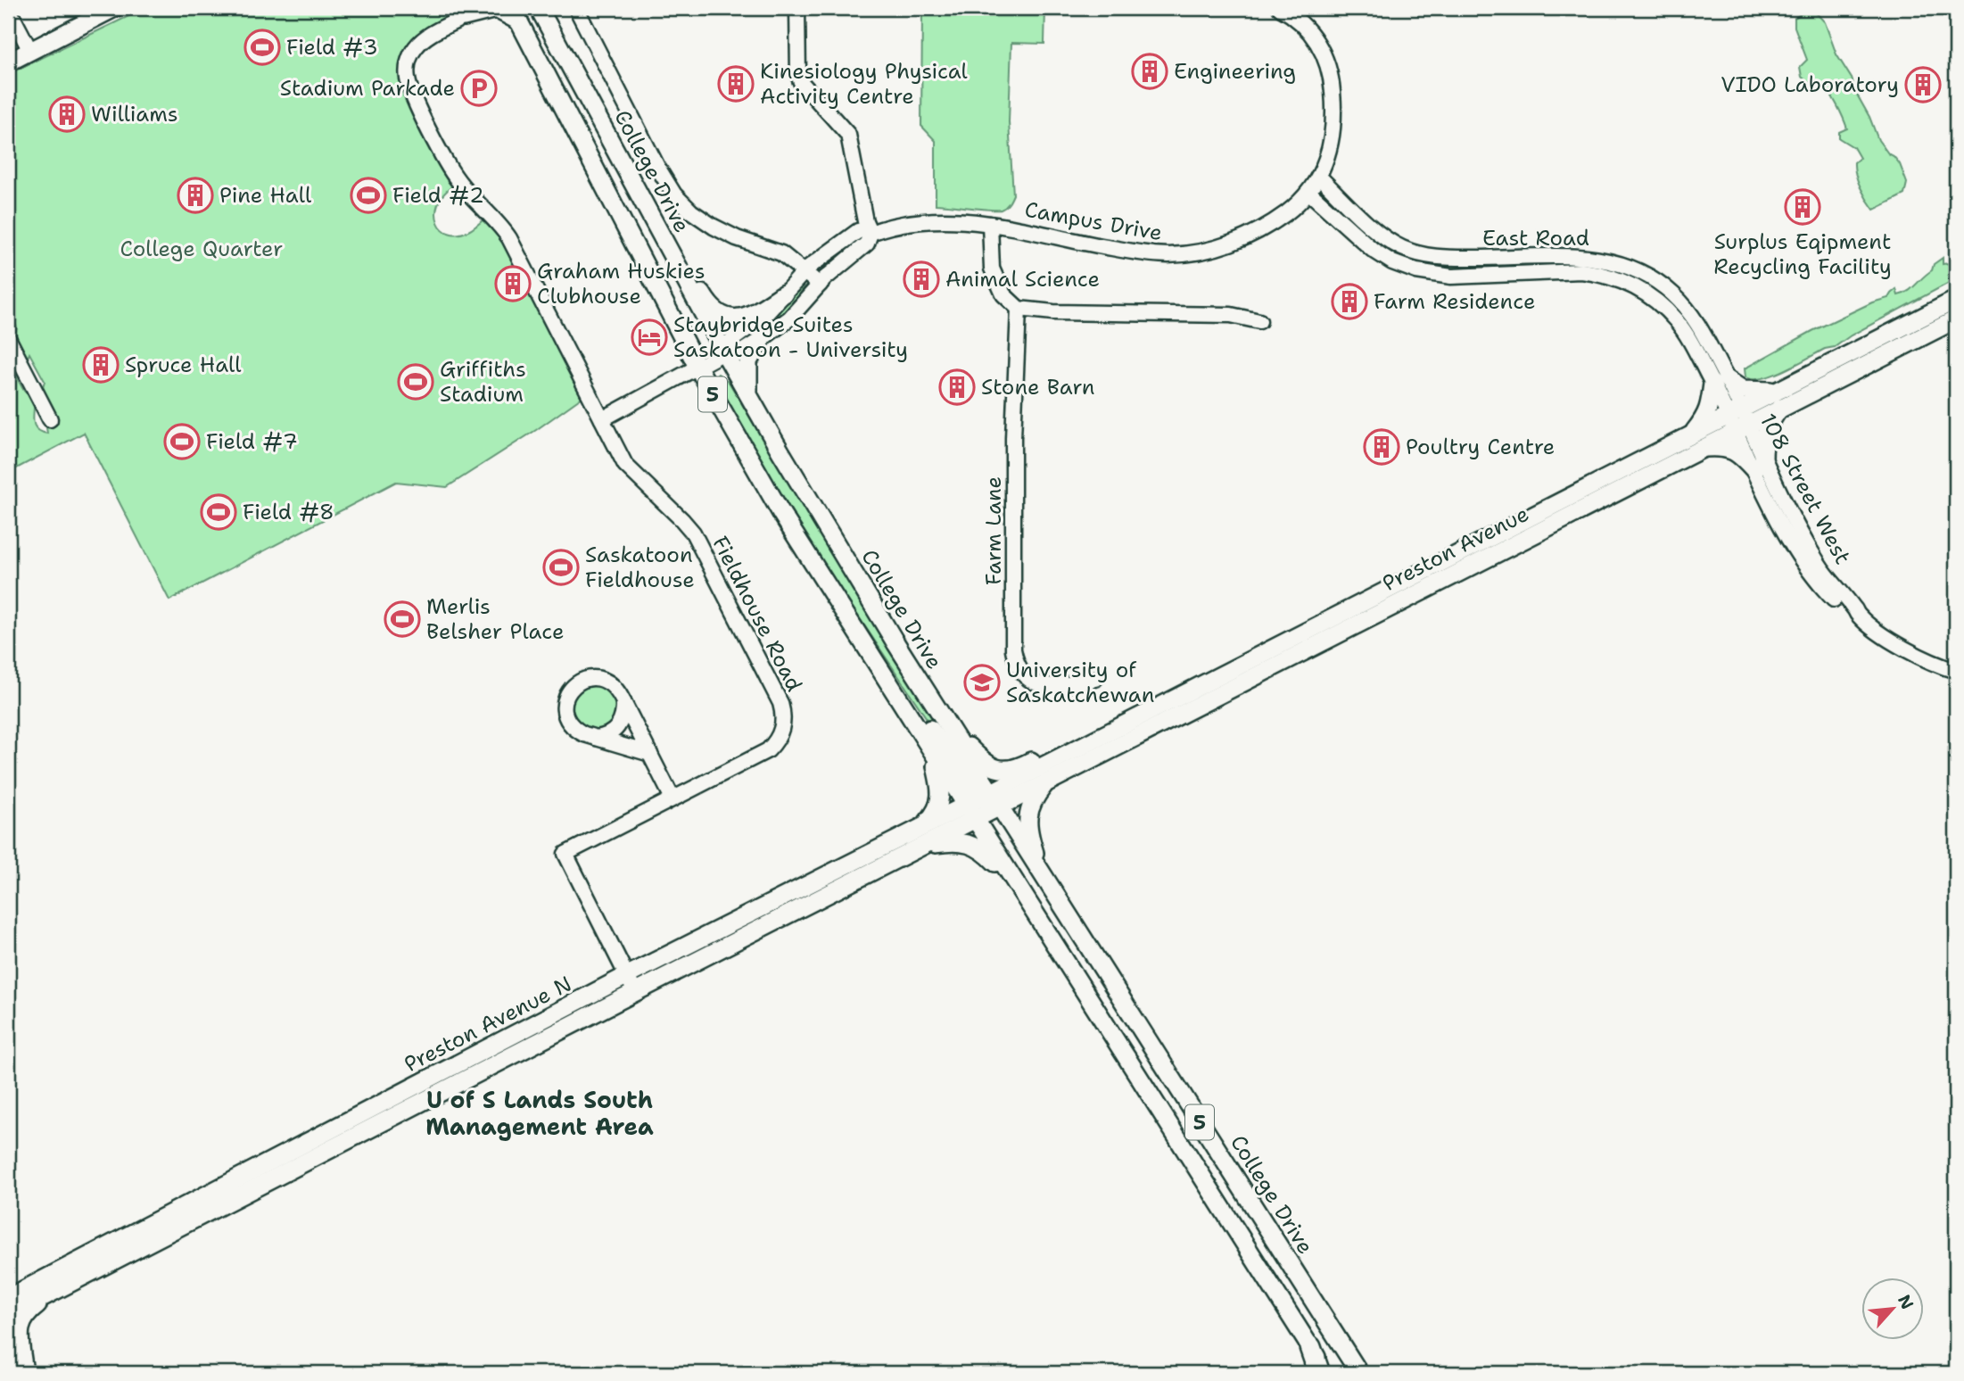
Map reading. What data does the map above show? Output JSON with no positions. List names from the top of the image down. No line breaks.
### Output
{"streets":{"main road":["College Drive","5","Preston Avenue","Preston Avenue N"],"street":["Campus Drive","East Road","108 Street West","Farm Lane","Fieldhouse Road"]},"crossings":[["College Drive","Campus Drive"],["College Drive","Preston Avenue"],["College Drive","Preston Avenue N"],["Campus Drive","East Road"],["Campus Drive","Fieldhouse Road"],["East Road","108 Street West"],["East Road","Preston Avenue"],["108 Street West","Preston Avenue"],["Preston Avenue","Preston Avenue N"],["Fieldhouse Road","Preston Avenue N"]],"districts":["U of S Lands South Management Area"],"parks":["College Quarter"],"places":{"sports":["Field #3","Field #2","Griffiths Stadium","Field #7","Field #8","Saskatoon Fieldhouse","Merlis Belsher Place"],"building":["Engineering","Kinesiology Physical Activity Centre","VIDO Laboratory","Williams","Pine Hall","Surplus Eqipment Recycling Facility","Animal Science","Graham Huskies Clubhouse","Farm Residence","Spruce Hall","Stone Barn","Poultry Centre"],"parking":["Stadium Parkade"],"hotel":["Staybridge Suites Saskatoon - University"],"school or university":["University of Saskatchewan"]},"north":"top right"}
